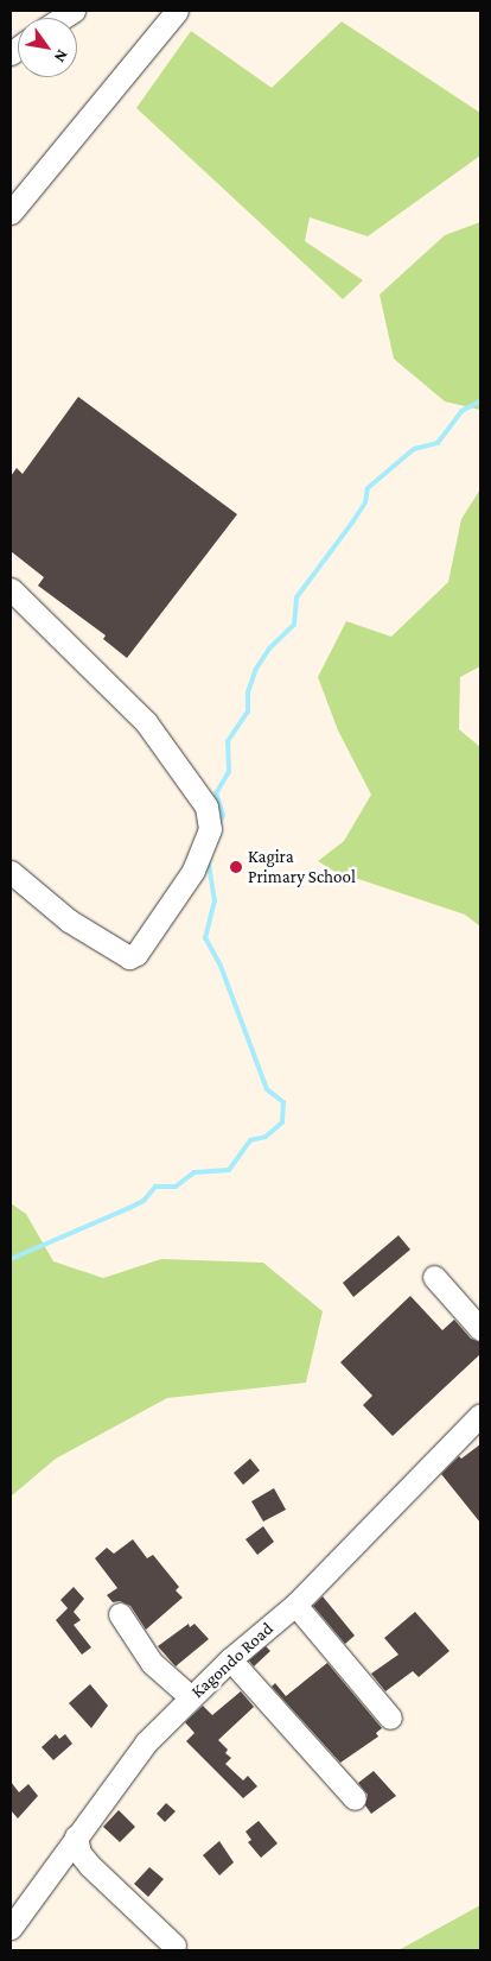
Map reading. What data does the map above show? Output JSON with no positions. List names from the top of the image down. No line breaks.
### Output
{"streets":{"street":["Kagondo Road"]},"places":["Kagira Primary School"],"north":"bottom right"}
